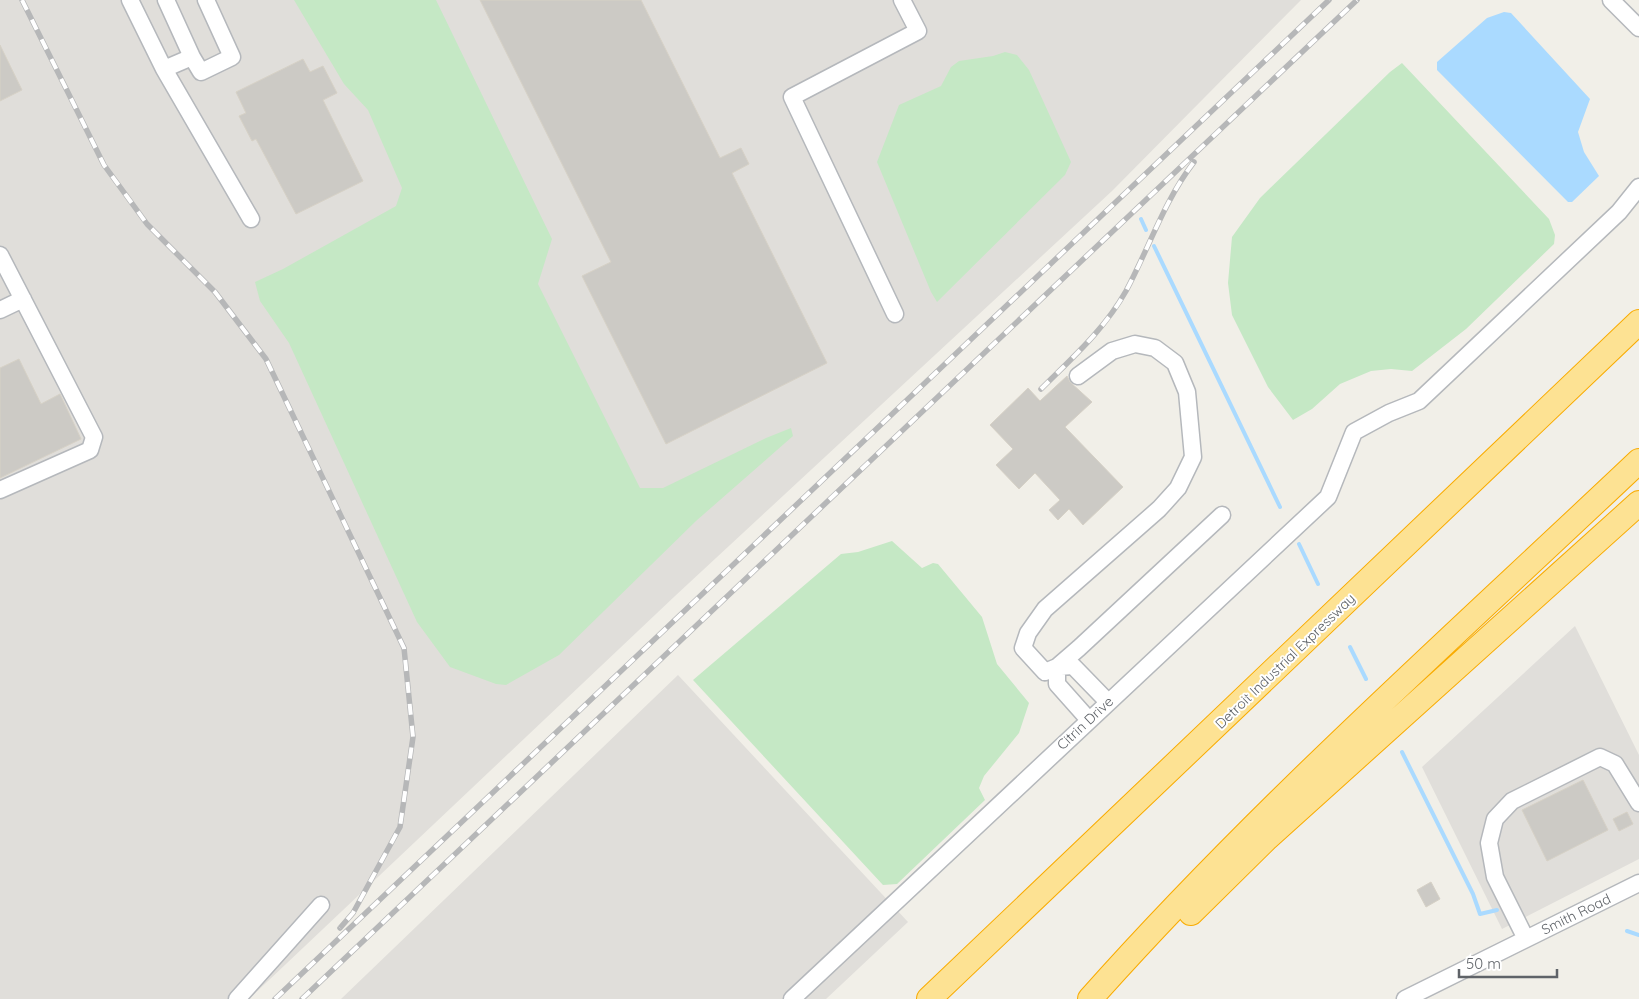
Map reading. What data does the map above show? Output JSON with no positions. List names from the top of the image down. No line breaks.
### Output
{"streets":{"highway":["Detroit Industrial Expressway"],"street":["Citrin Drive","Smith Road"]},"scale_bar":"50 m"}
